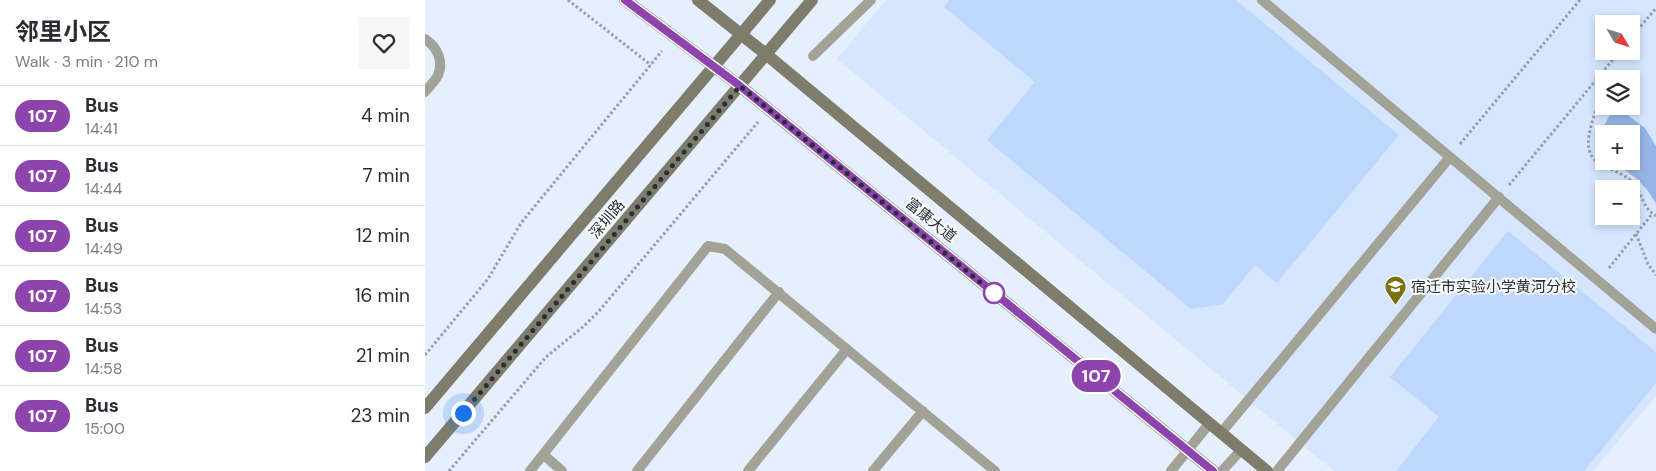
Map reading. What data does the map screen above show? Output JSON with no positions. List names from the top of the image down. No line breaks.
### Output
{"streets":{"street":["深圳路","富康大道"]},"crossings":[["深圳路","富康大道"]],"places":{"school or university":["宿迁市实验小学黄河分校"]},"lines":["bus line 107"],"north":"bottom right","page":{"heading":["邻里小区","Walk · 3 min · 210 m"],"on_map":"107","map_buttons":["+","−"],"list":[{"mark":"107","name":"Bus","note":"14:41","value":"4 min"},{"mark":"107","name":"Bus","note":"14:44","value":"7 min"},{"mark":"107","name":"Bus","note":"14:49","value":"12 min"},{"mark":"107","name":"Bus","note":"14:53","value":"16 min"},{"mark":"107","name":"Bus","note":"14:58","value":"21 min"},{"mark":"107","name":"Bus","note":"15:00","value":"23 min"}]}}
